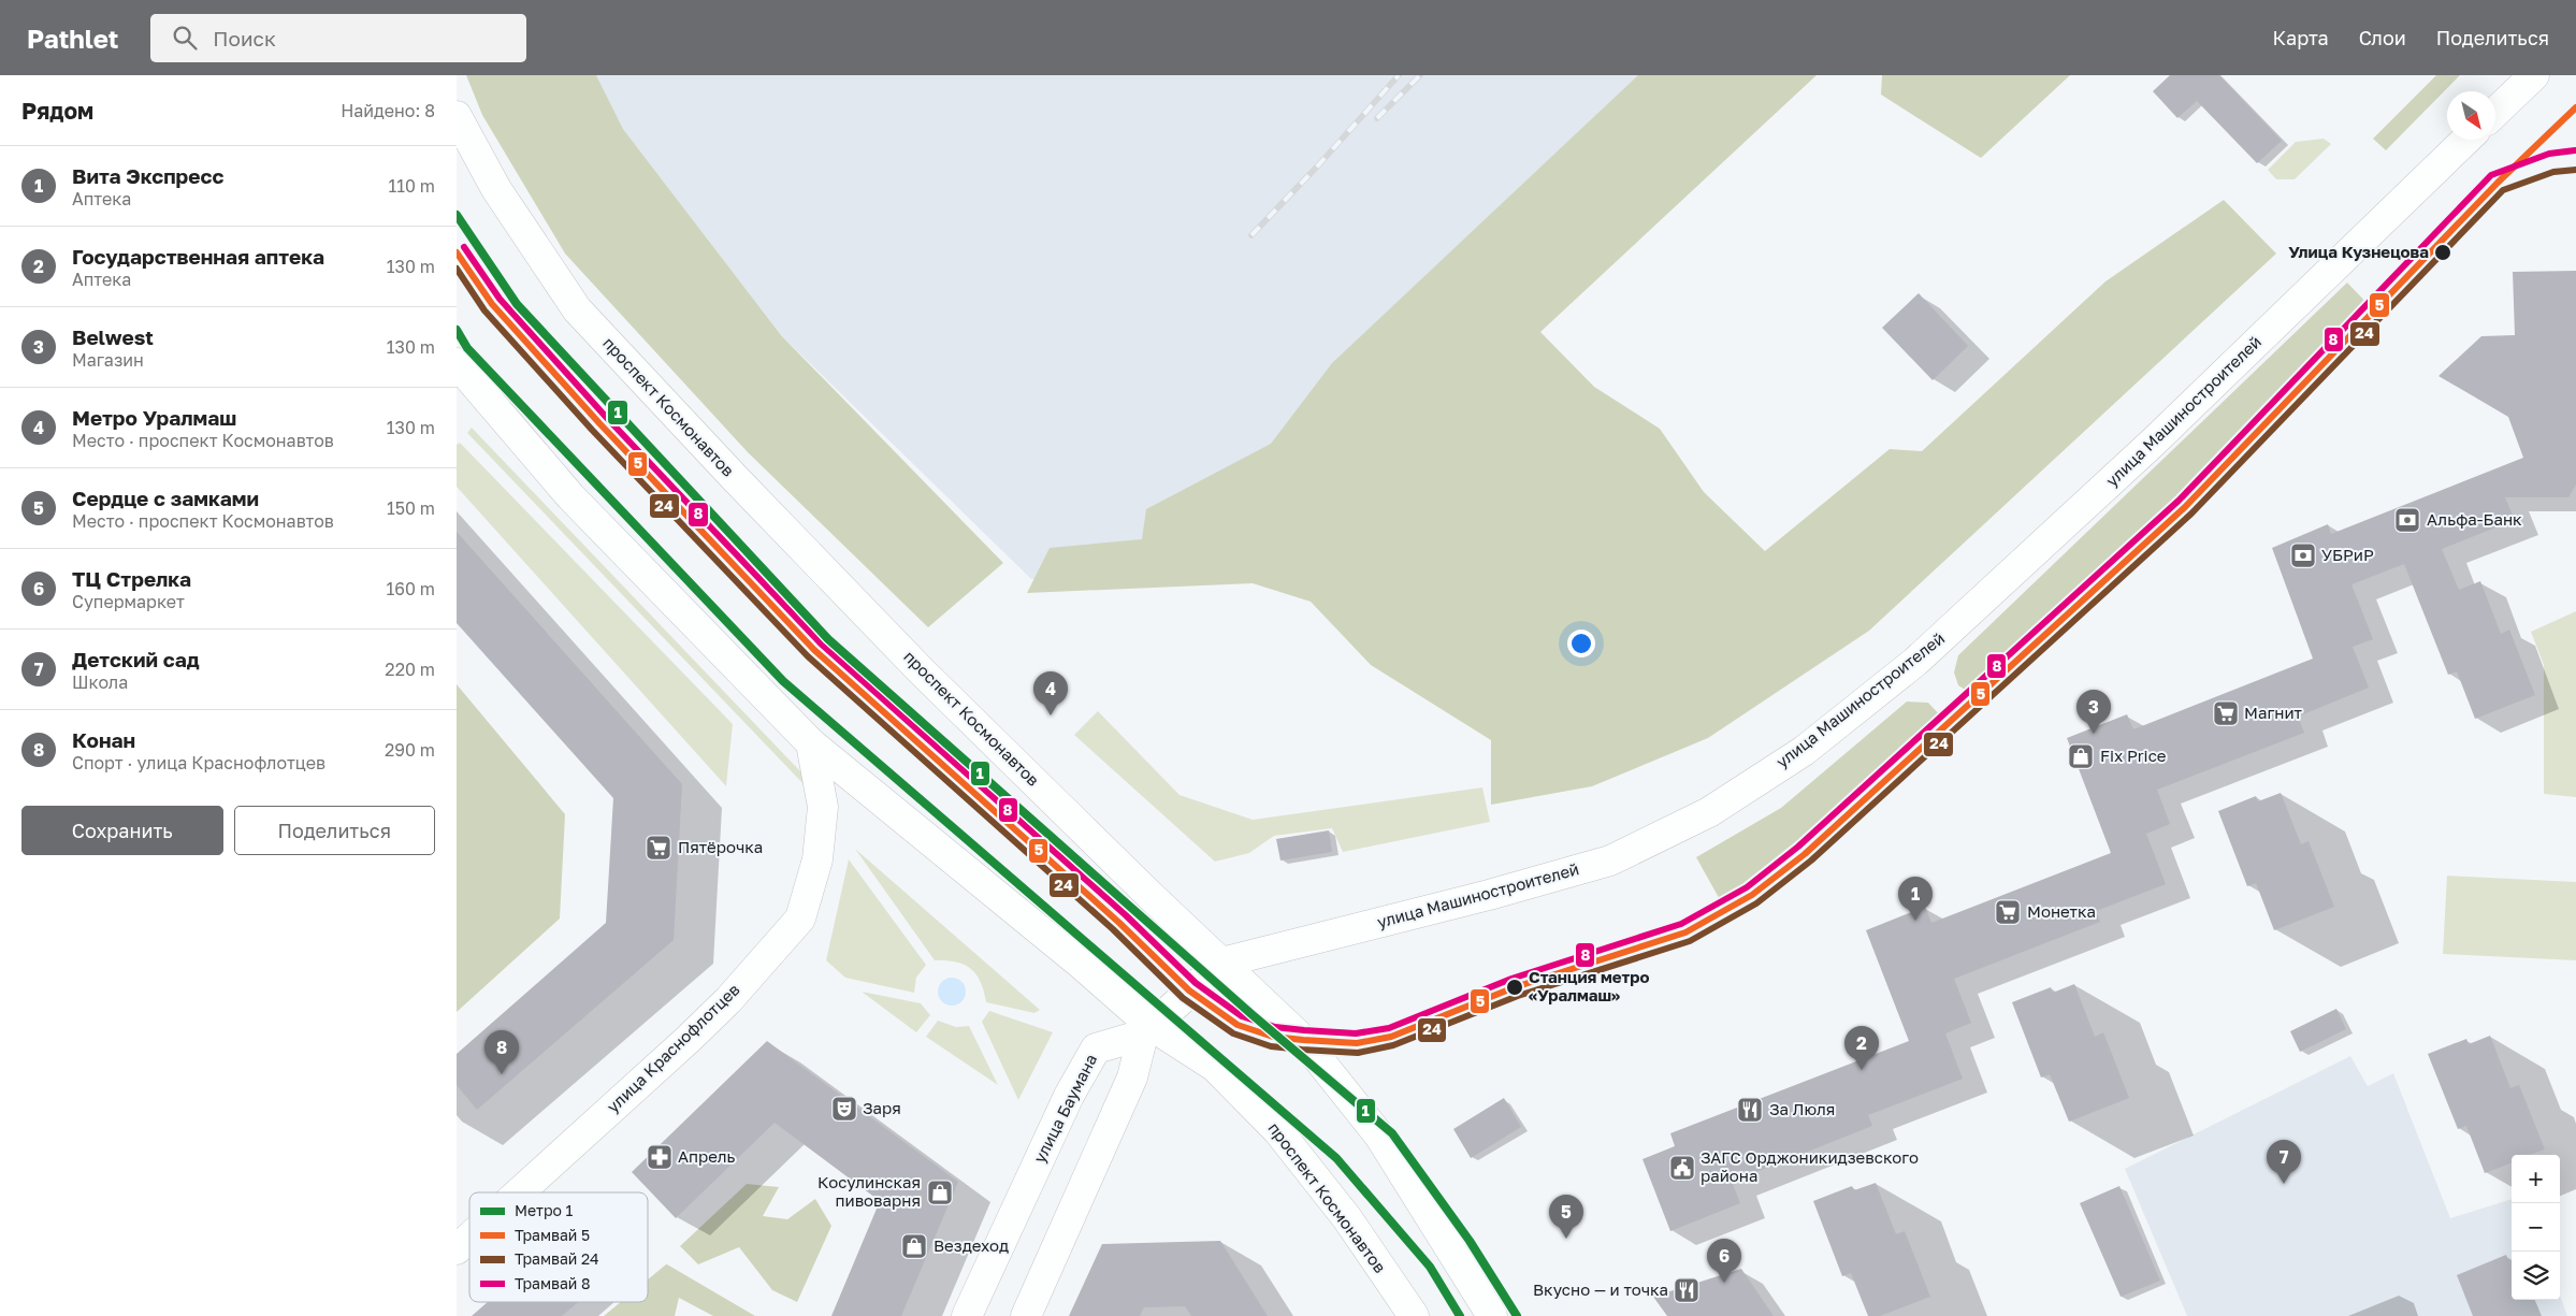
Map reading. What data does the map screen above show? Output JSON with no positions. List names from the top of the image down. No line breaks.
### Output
{"streets":{"main road":["проспект Космонавтов","улица Машиностроителей","улица Краснофлотцев","улица Баумана"]},"crossings":[["проспект Космонавтов","улица Машиностроителей"],["проспект Космонавтов","улица Краснофлотцев"],["проспект Космонавтов","улица Баумана"],["улица Машиностроителей","улица Баумана"]],"places":{"other":["Улица Кузнецова","Станция метро «Уралмаш»"],"bank":["Альфа-Банк","УБРиР"],"supermarket":["Магнит","Пятёрочка","Монетка"],"shop":["Fix Price","Косулинская пивоварня","Вездеход"],"theatre":["Заря"],"restaurant":["За Люля","Вкусно — и точка"],"pharmacy":["Апрель"],"public building":["ЗАГС Орджоникидзевского района"]},"lines":["tram line 5","tram line 8","tram line 24","metro line 1"],"legend":["Метро 1","Трамвай 5","Трамвай 24","Трамвай 8"],"north":"bottom right","page":{"header":"Pathlet","search":"Поиск","nav":["Карта","Слои","Поделиться"],"heading":["Рядом","Найдено: 8"],"list":[{"mark":"1","name":"Вита Экспресс","note":"Аптека","value":"110 m"},{"mark":"2","name":"Государственная аптека","note":"Аптека","value":"130 m"},{"mark":"3","name":"Belwest","note":"Магазин","value":"130 m"},{"mark":"4","name":"Метро Уралмаш","note":"Место · проспект Космонавтов","value":"130 m"},{"mark":"5","name":"Сердце с замками","note":"Место · проспект Космонавтов","value":"150 m"},{"mark":"6","name":"ТЦ Стрелка","note":"Супермаркет","value":"160 m"},{"mark":"7","name":"Детский сад","note":"Школа","value":"220 m"},{"mark":"8","name":"Конан","note":"Спорт · улица Краснофлотцев","value":"290 m"}],"pins":["4","3","1","2","8","7","5","6"],"buttons":["Сохранить","Поделиться"],"map_buttons":["+","−"]}}
